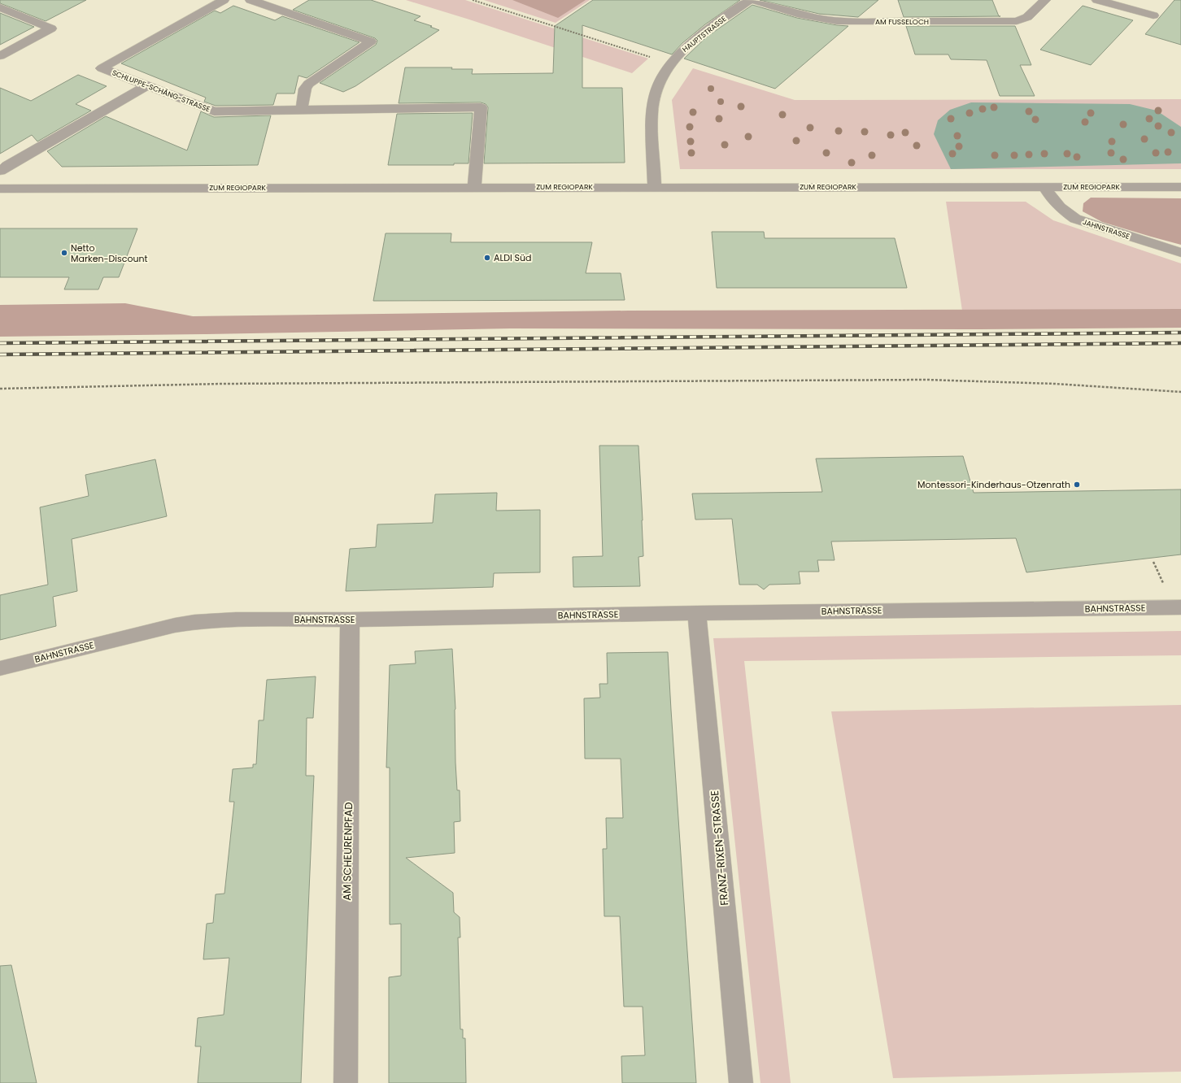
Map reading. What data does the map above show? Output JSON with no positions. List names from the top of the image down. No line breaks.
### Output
{"streets":{"street":["AM FUSSELOCH","HAUPTSTRASSE","SCHLUPPE-SCHÄNG-STRASSE","ZUM REGIOPARK","JAHNSTRASSE","BAHNSTRASSE","FRANZ-RIXEN-STRASSE","AM SCHEURENPFAD"]},"crossings":[["HAUPTSTRASSE","ZUM REGIOPARK"],["SCHLUPPE-SCHÄNG-STRASSE","ZUM REGIOPARK"],["ZUM REGIOPARK","JAHNSTRASSE"],["BAHNSTRASSE","FRANZ-RIXEN-STRASSE"],["BAHNSTRASSE","AM SCHEURENPFAD"]],"places":["Netto Marken-Discount","ALDI Süd","Montessori-Kinderhaus-Otzenrath"]}
